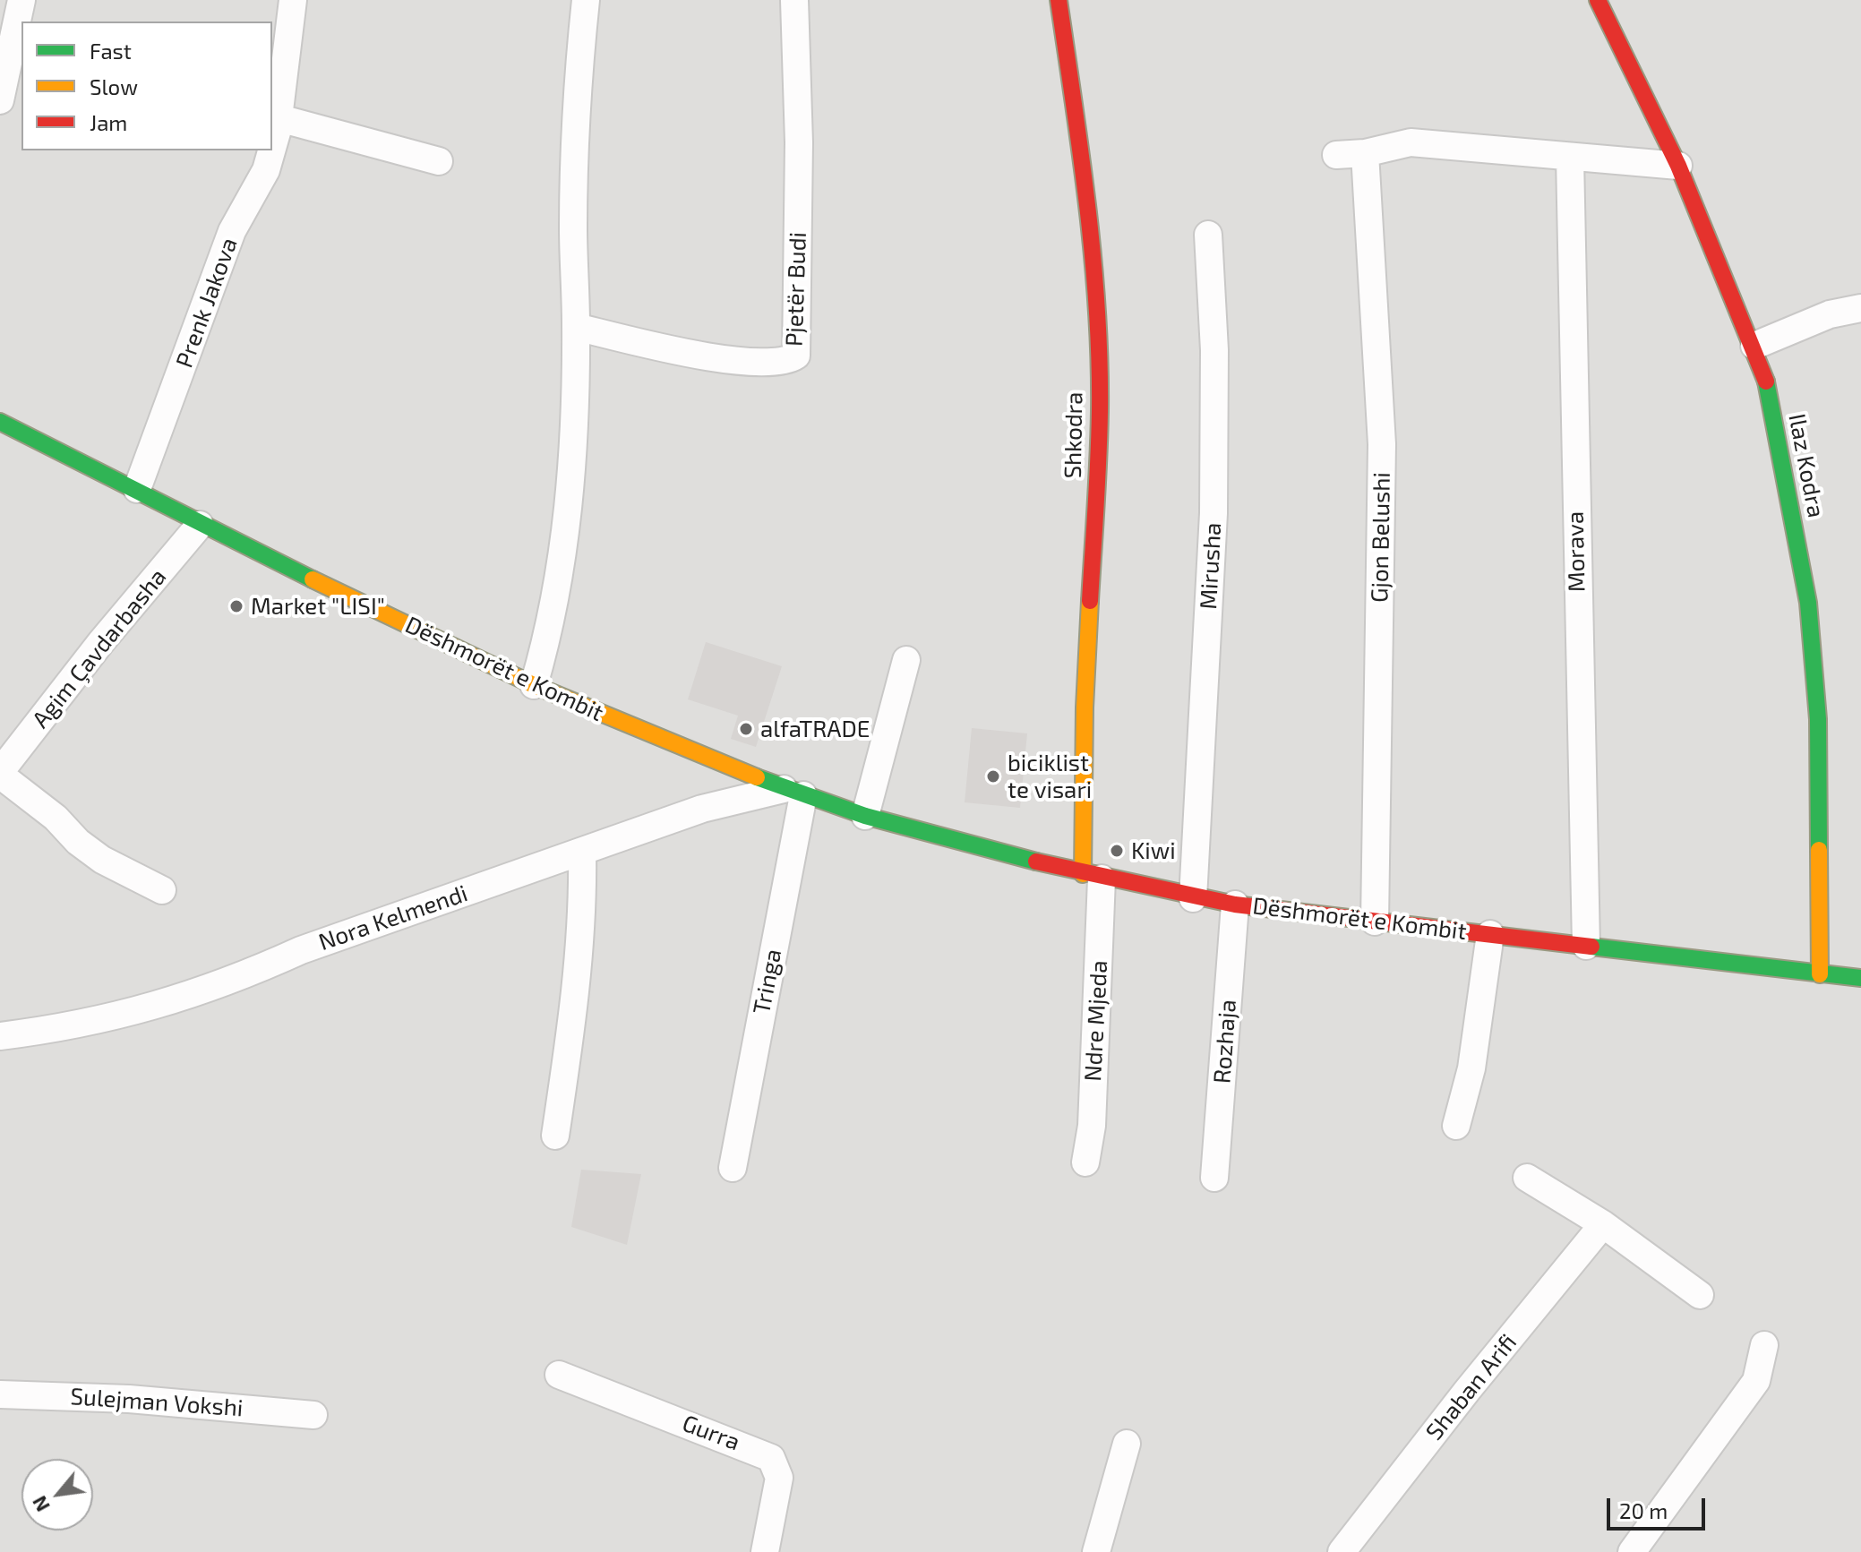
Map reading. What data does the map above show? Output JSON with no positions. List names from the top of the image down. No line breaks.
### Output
{"streets":{"main road":["Shkodra","Ilaz Kodra","Dëshmorët e Kombit"],"street":["Pjetër Budi","Prenk Jakova","Gjon Belushi","Morava","Mirusha","Agim Çavdarbasha","Nora Kelmendi","Tringa","Ndre Mjeda","Rozhaja","Shaban Arifi","Sulejman Vokshi","Gurra"]},"crossings":[["Prenk Jakova","Dëshmorët e Kombit"],["Shkodra","Dëshmorët e Kombit"],["Shkodra","Ndre Mjeda"],["Ilaz Kodra","Dëshmorët e Kombit"],["Gjon Belushi","Dëshmorët e Kombit"],["Morava","Dëshmorët e Kombit"],["Mirusha","Dëshmorët e Kombit"],["Agim Çavdarbasha","Dëshmorët e Kombit"],["Dëshmorët e Kombit","Nora Kelmendi"],["Dëshmorët e Kombit","Tringa"],["Dëshmorët e Kombit","Ndre Mjeda"],["Dëshmorët e Kombit","Rozhaja"],["Nora Kelmendi","Tringa"]],"places":["Market \"LISI\"","alfaTRADE","biciklist te visari","Kiwi"],"legend":["Fast","Slow","Jam"],"scale_bar":"20 m","north":"bottom left"}
